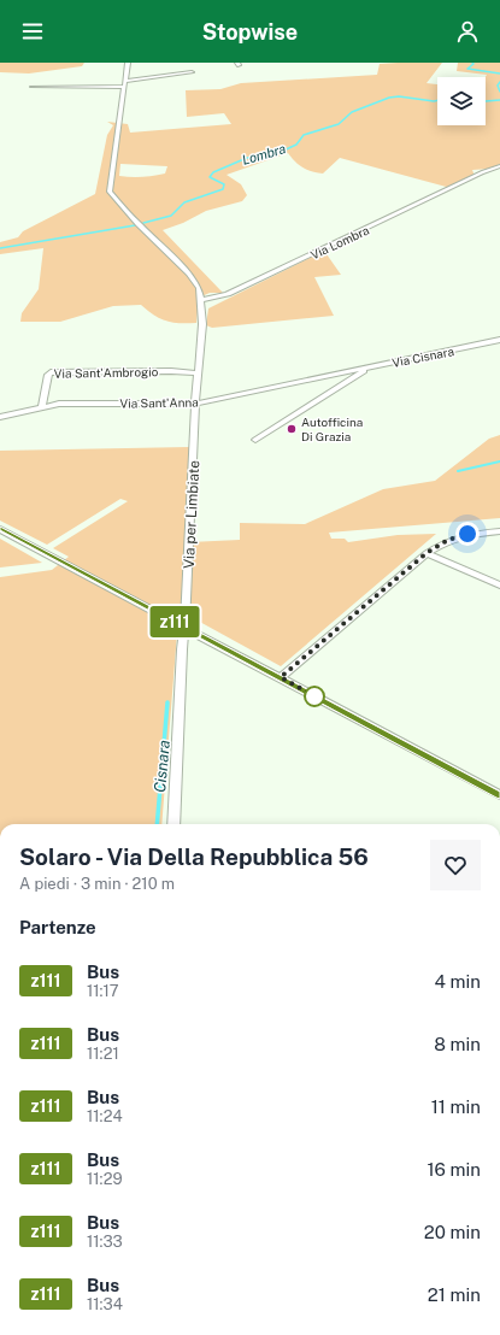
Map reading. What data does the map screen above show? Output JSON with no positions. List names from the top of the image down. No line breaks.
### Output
{"streets":{"street":["Via Lombra","Via Cisnara","Via Sant'Ambrogio","Via Sant'Anna","Via per Limbiate"]},"crossings":[["Via Lombra","Via per Limbiate"],["Via Cisnara","Via Sant'Anna"],["Via Sant'Ambrogio","Via Sant'Anna"],["Via Sant'Ambrogio","Via per Limbiate"],["Via Sant'Anna","Via per Limbiate"]],"water":["Lombra","Cisnara"],"places":["Autofficina Di Grazia"],"lines":["bus line z111"],"page":{"header":"Stopwise","on_map":"z111","heading":[["Solaro - Via Della Repubblica 56","A piedi · 3 min · 210 m"],"Partenze"],"list":[{"mark":"z111","name":"Bus","note":"11:17","value":"4 min"},{"mark":"z111","name":"Bus","note":"11:21","value":"8 min"},{"mark":"z111","name":"Bus","note":"11:24","value":"11 min"},{"mark":"z111","name":"Bus","note":"11:29","value":"16 min"},{"mark":"z111","name":"Bus","note":"11:33","value":"20 min"},{"mark":"z111","name":"Bus","note":"11:34","value":"21 min"}]}}
